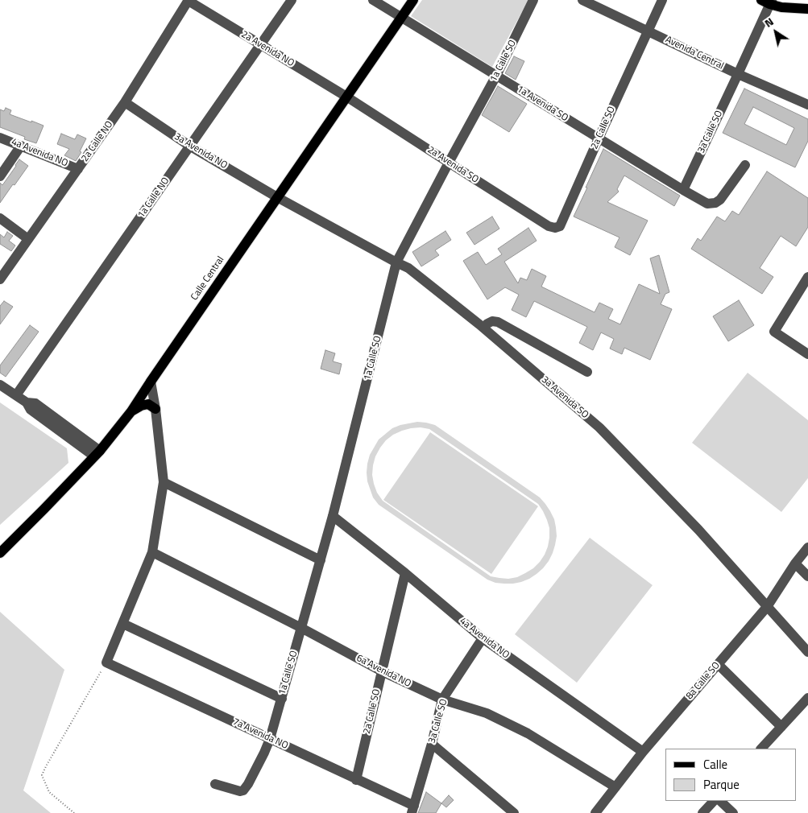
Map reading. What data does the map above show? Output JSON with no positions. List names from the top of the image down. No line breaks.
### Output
{"streets":{"main road":["Calle Central"],"street":["2a Avenida NO","Avenida Central","1a Calle SO","1a Avenida SO","2a Calle SO","3a Calle SO","2a Calle NO","3a Avenida NO","4a Avenida NO","2a Avenida SO","1a Calle NO","3a Avenida SO","6a Avenida NO","8a Calle SO","7a Avenida NO"]},"crossings":[["2a Avenida NO","2a Calle NO"],["2a Avenida NO","2a Avenida SO"],["2a Avenida NO","1a Calle NO"],["2a Avenida NO","Calle Central"],["Avenida Central","2a Calle SO"],["Avenida Central","3a Calle SO"],["1a Calle SO","1a Avenida SO"],["1a Calle SO","4a Avenida NO"],["1a Calle SO","2a Avenida SO"],["1a Calle SO","3a Avenida SO"],["1a Calle SO","6a Avenida NO"],["1a Calle SO","7a Avenida NO"],["1a Avenida SO","2a Calle SO"],["1a Avenida SO","3a Calle SO"],["1a Avenida SO","Calle Central"],["2a Calle SO","4a Avenida NO"],["2a Calle SO","2a Avenida SO"],["2a Calle SO","6a Avenida NO"],["2a Calle SO","7a Avenida NO"],["3a Calle SO","4a Avenida NO"],["3a Calle SO","6a Avenida NO"],["3a Calle SO","7a Avenida NO"],["2a Calle NO","3a Avenida NO"],["2a Calle NO","4a Avenida NO"],["3a Avenida NO","1a Calle NO"],["3a Avenida NO","Calle Central"],["3a Avenida NO","3a Avenida SO"],["4a Avenida NO","8a Calle SO"],["2a Avenida SO","Calle Central"],["Calle Central","3a Avenida SO"],["3a Avenida SO","8a Calle SO"],["6a Avenida NO","8a Calle SO"]],"legend":["Calle","Parque"],"north":"top left"}
